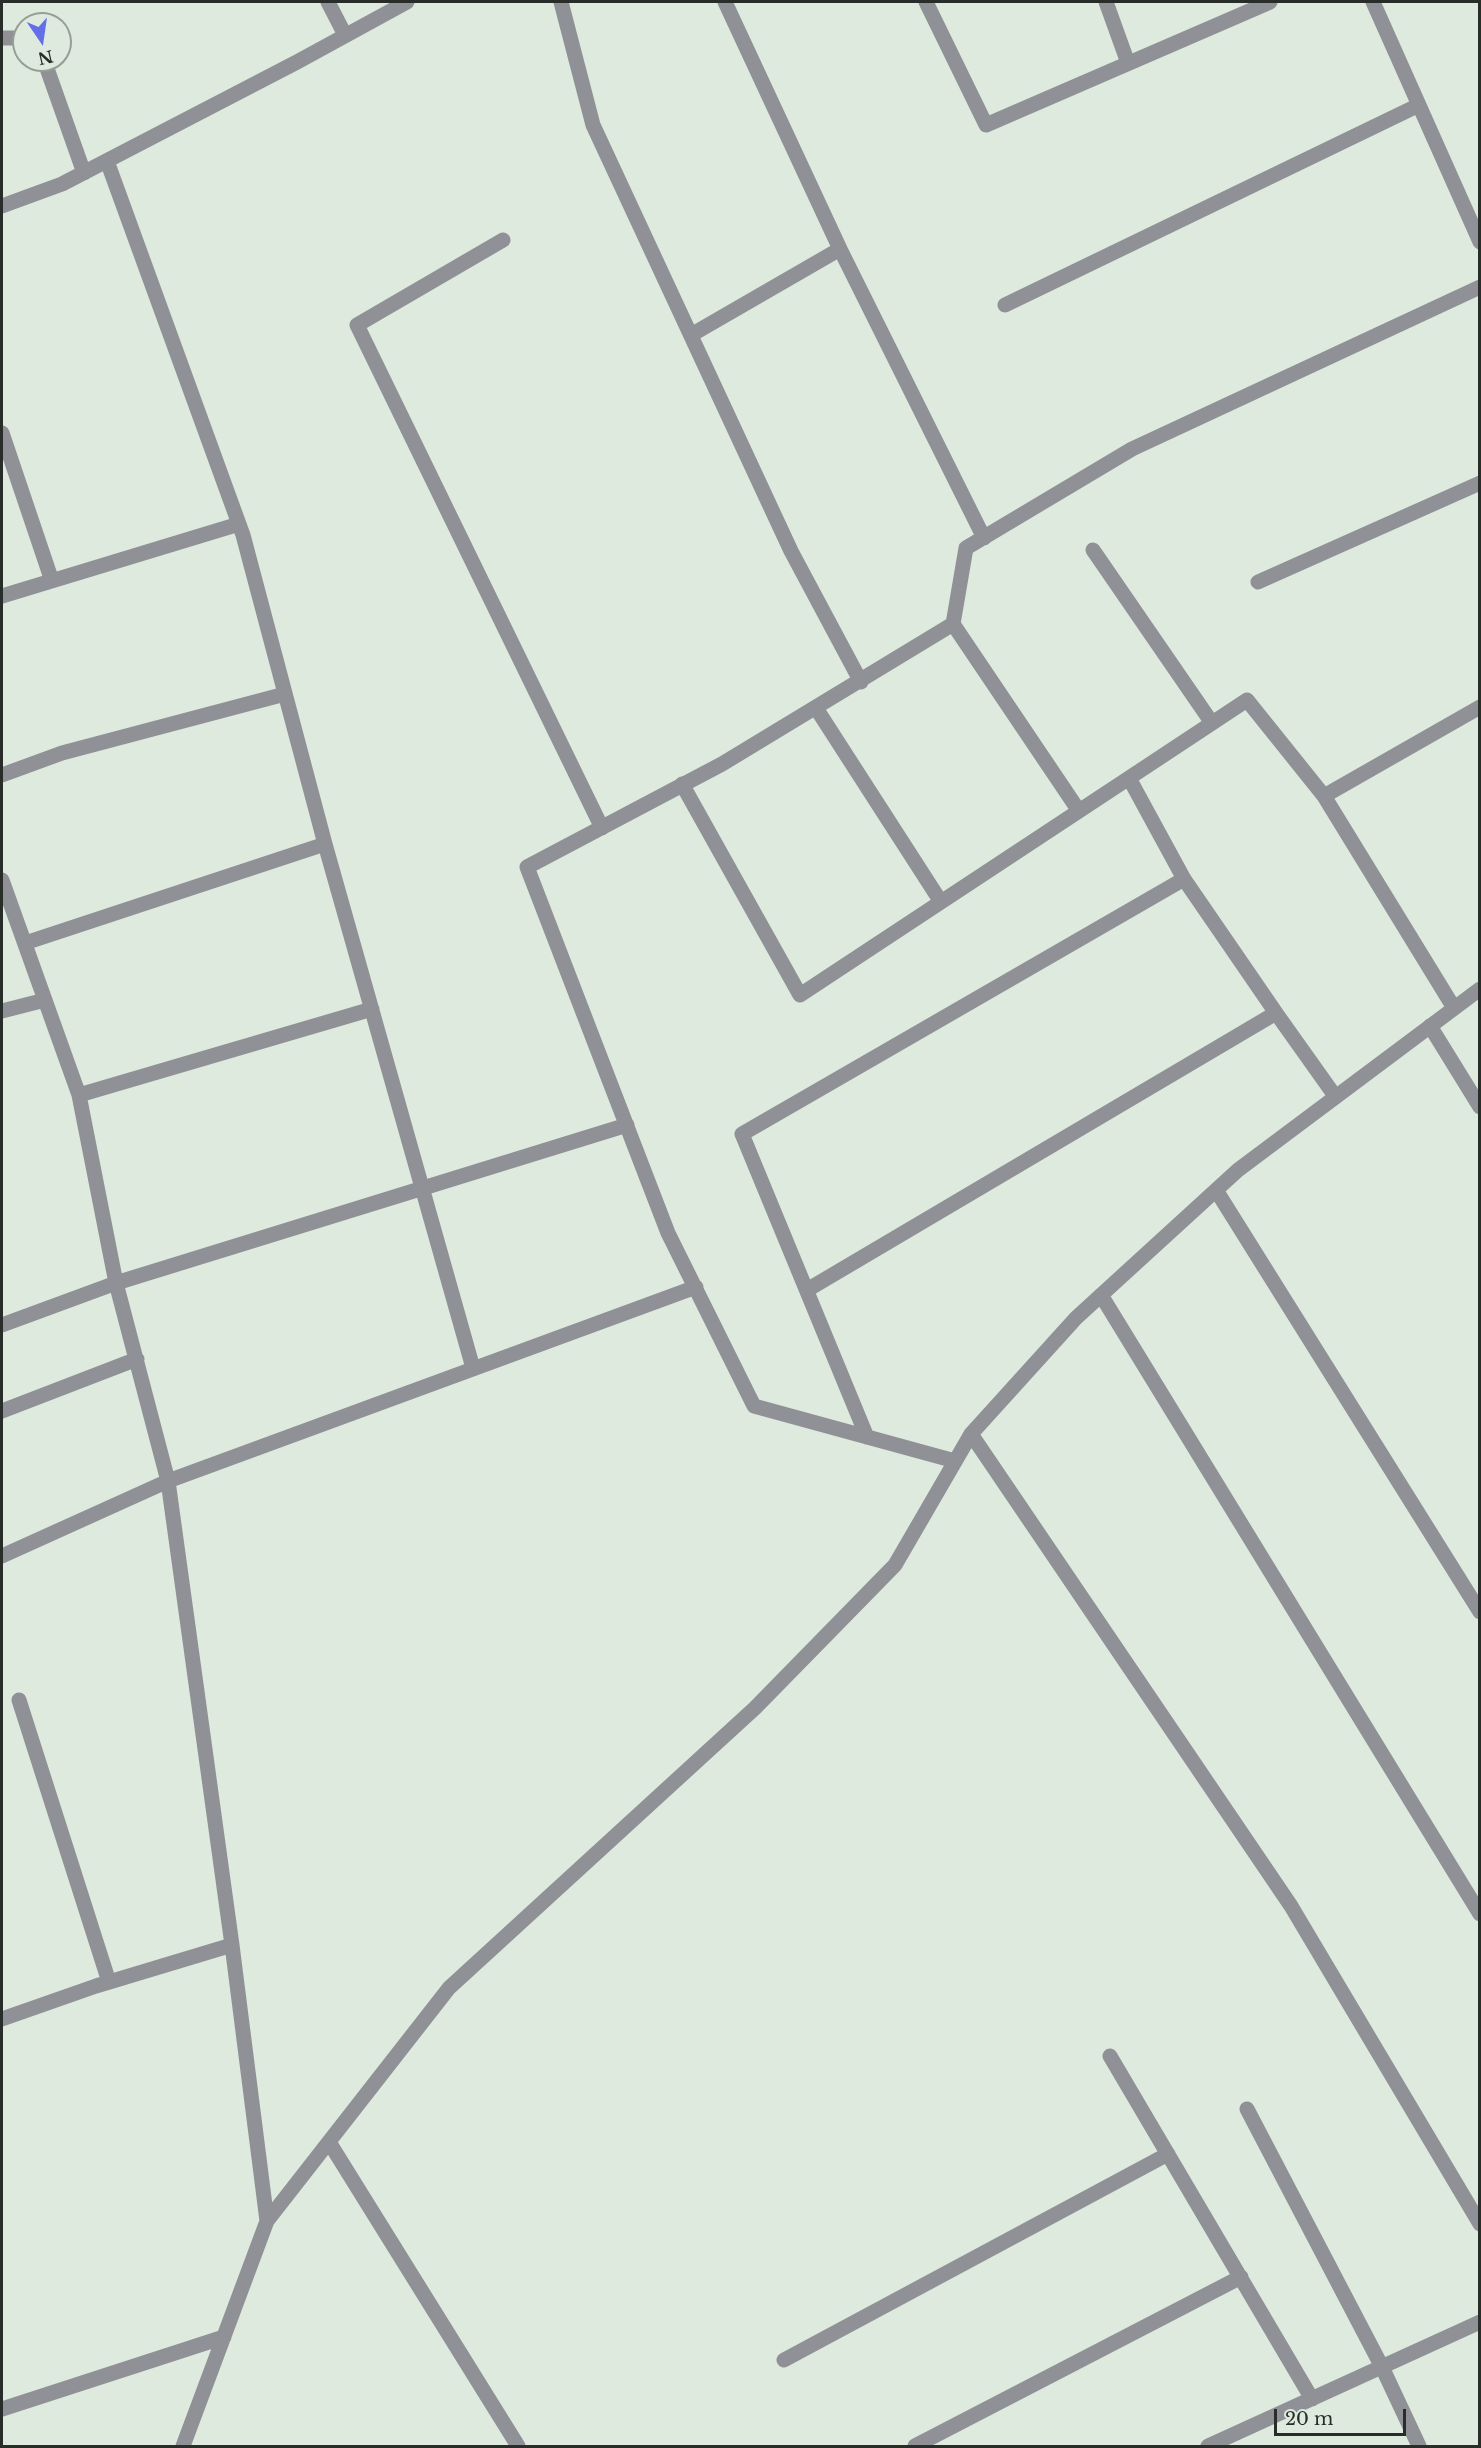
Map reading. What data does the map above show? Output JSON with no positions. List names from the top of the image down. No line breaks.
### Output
{"scale_bar":"20 m","north":"bottom"}
